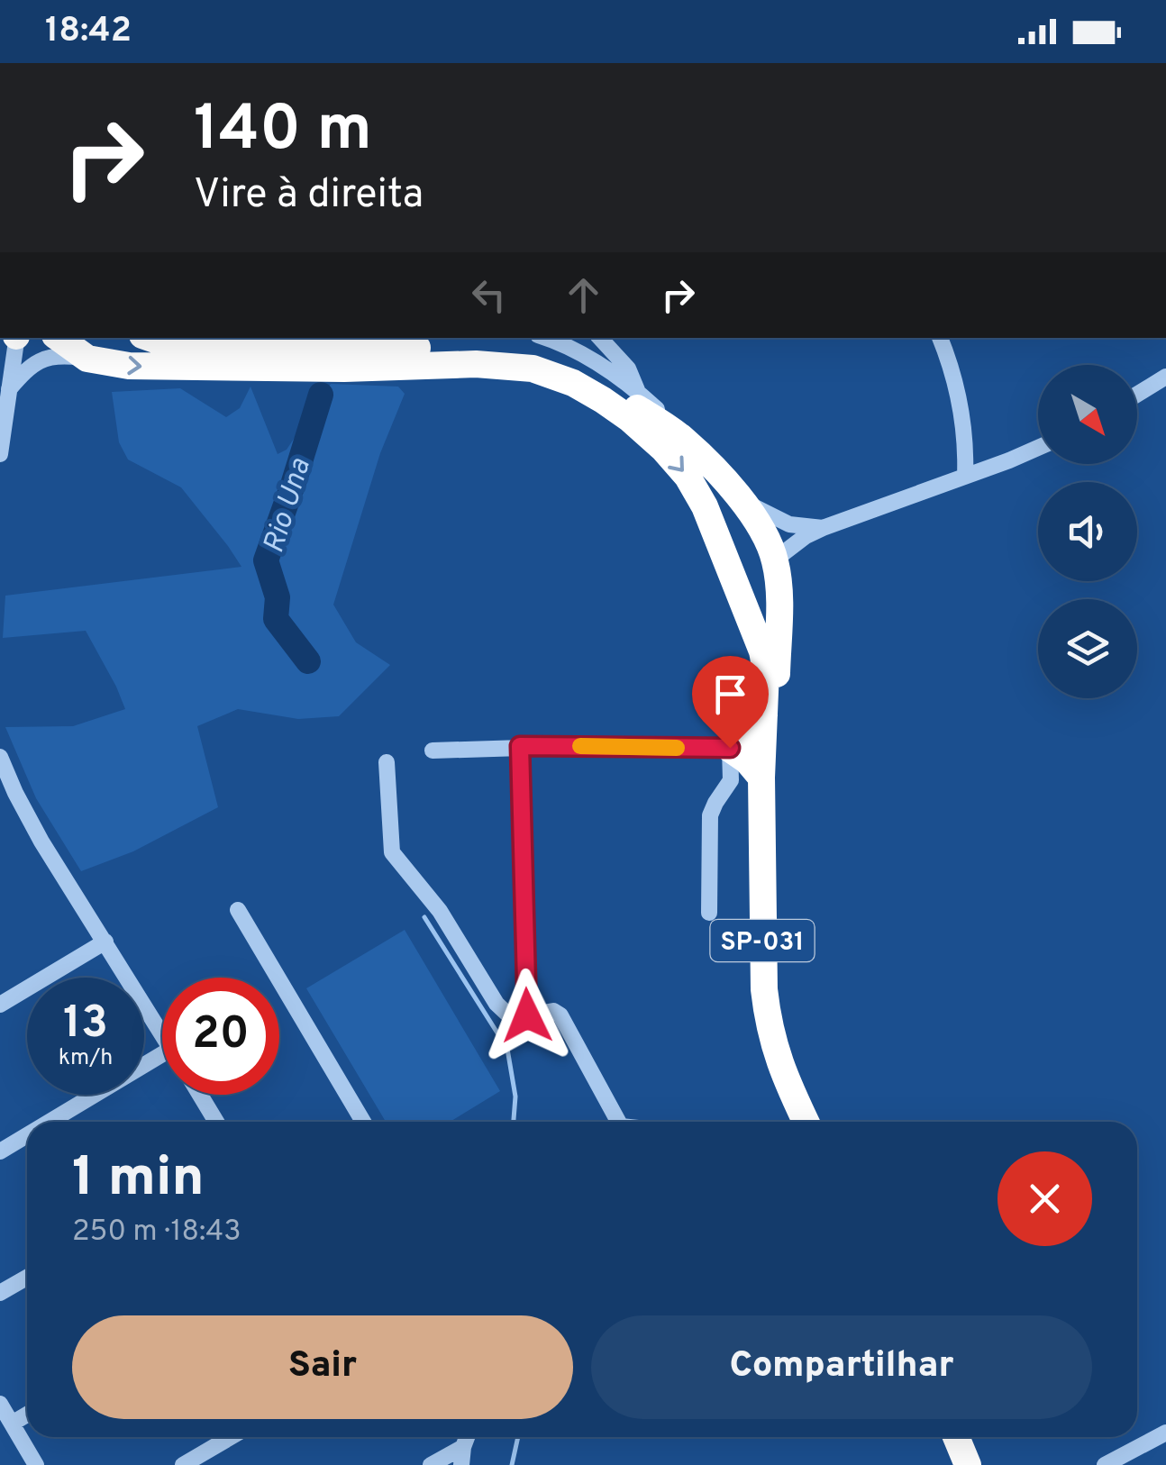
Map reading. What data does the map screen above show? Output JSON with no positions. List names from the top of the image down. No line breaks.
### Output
{"streets":{"highway":["SP-031"]},"water":["Rio Una"],"north":"bottom right","page":{"status":"18:42","turn":["140 m","Vire à direita"],"speed":"13 km/h","limit":"20","heading":["1 min","250 m · 18:43"],"buttons":["Sair","Compartilhar"]}}
